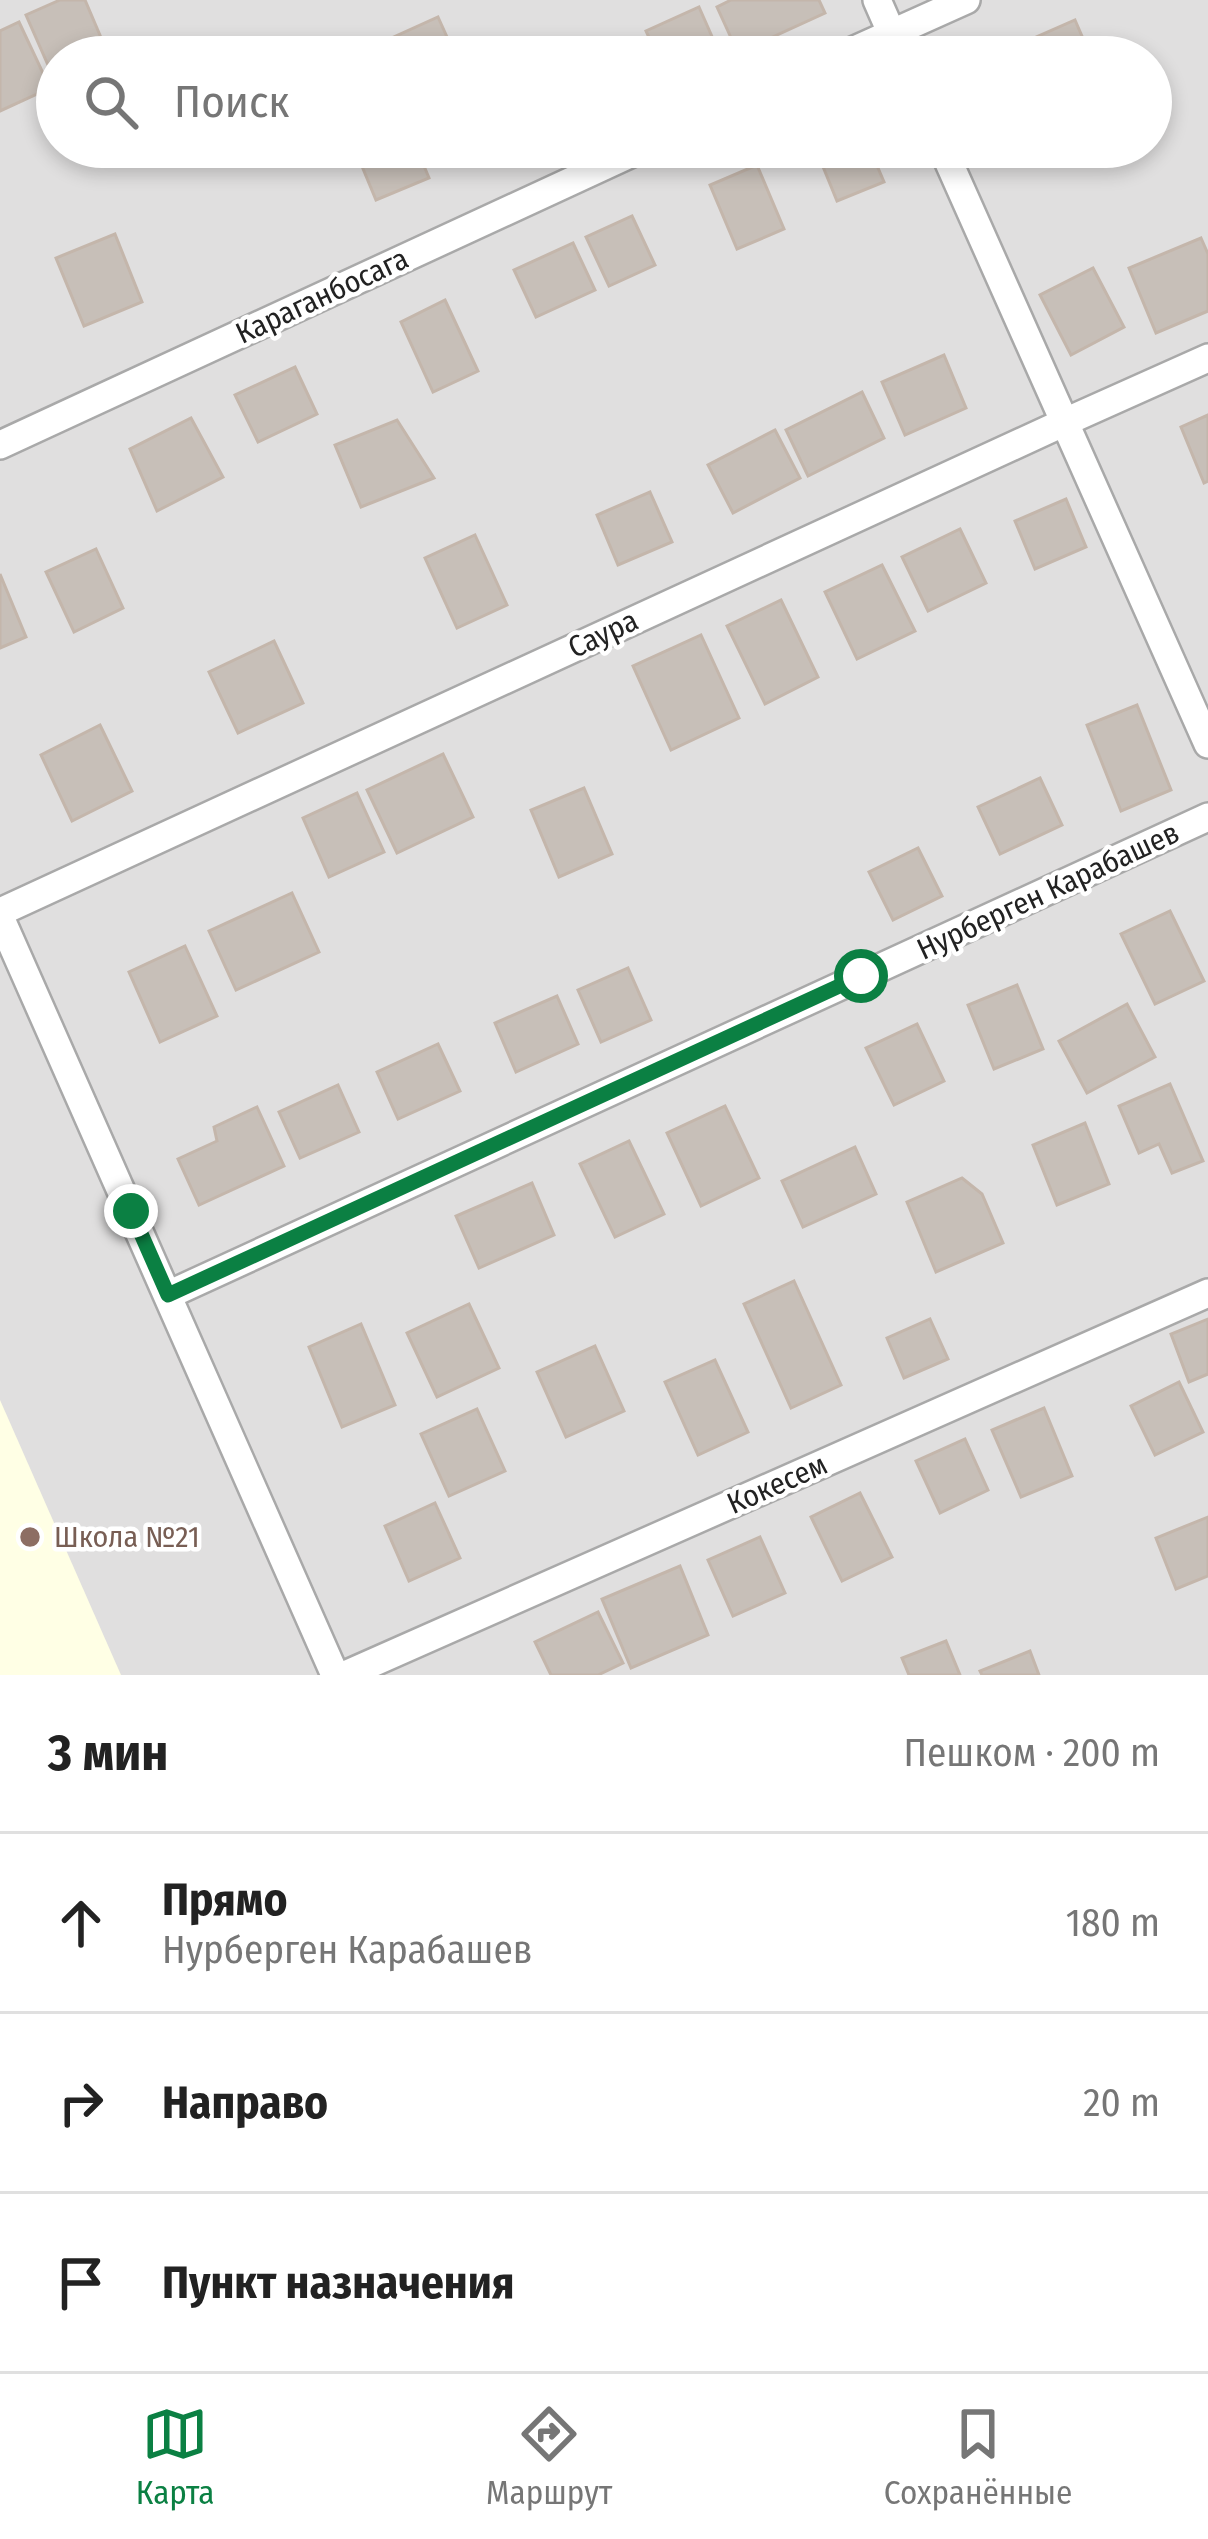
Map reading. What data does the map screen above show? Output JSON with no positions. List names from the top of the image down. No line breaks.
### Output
{"streets":{"street":["Караганбосага","Саура","Нурберген Карабашев","Кокесем"]},"places":["Школа №21"],"page":{"search":"Поиск","heading":["3 мин","Пешком · 200 m"],"list":[["Прямо","Нурберген Карабашев","180 m"],["Направо","20 m"],"Пункт назначения"],"nav":["Карта","Маршрут","Сохранённые"]}}
